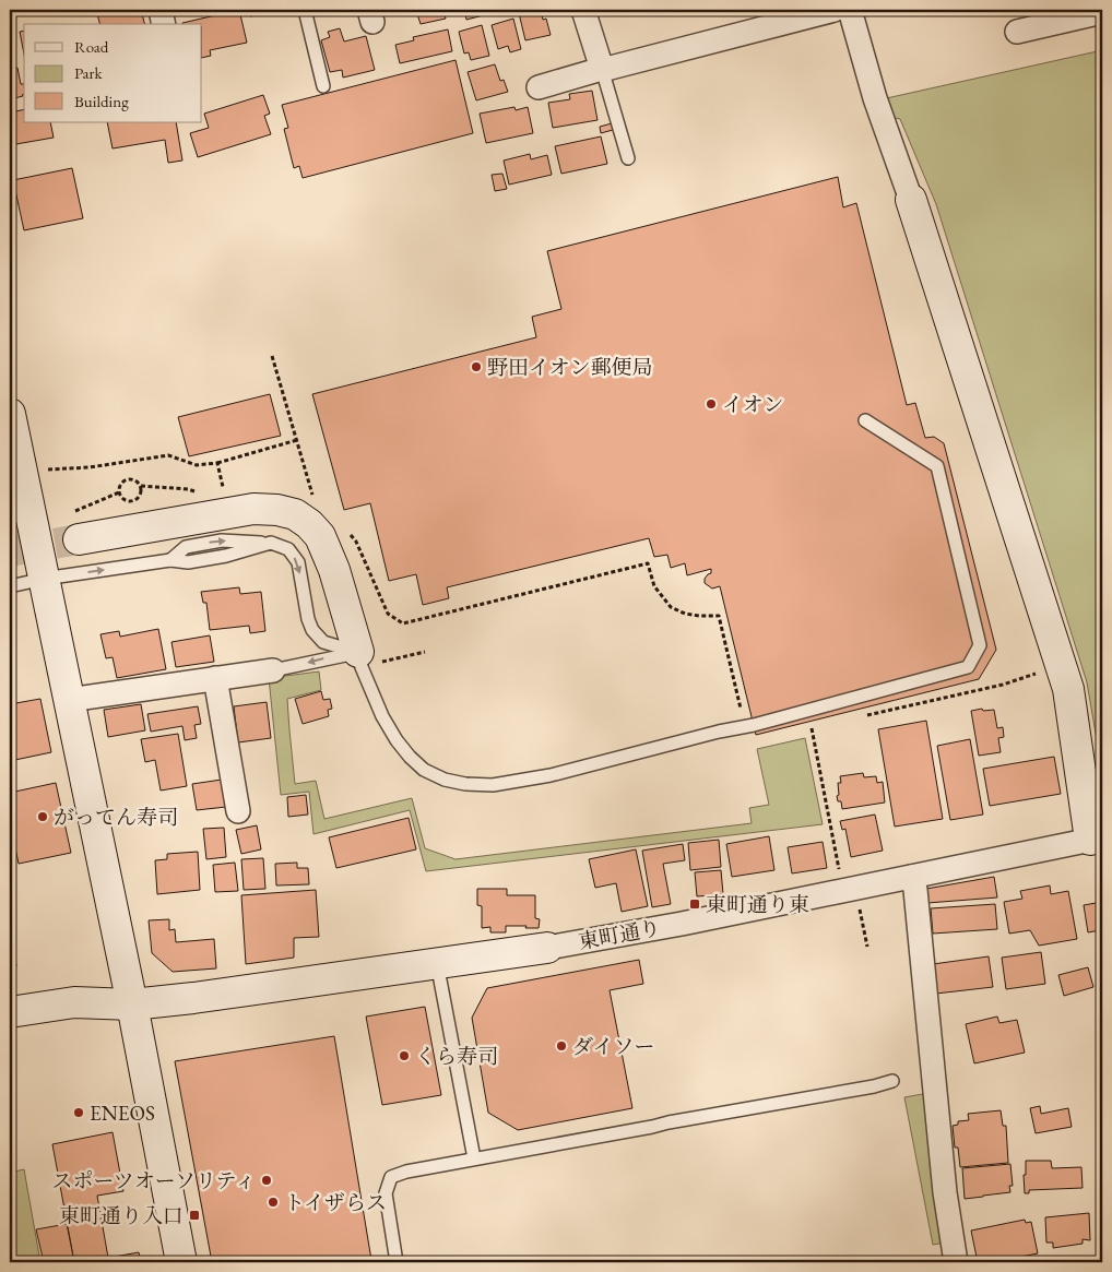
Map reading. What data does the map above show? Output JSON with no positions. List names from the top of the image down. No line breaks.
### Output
{"streets":{"street":["東町通り"]},"places":{"other":["野田イオン郵便局","イオン","がってん寿司","ダイソー","くら寿司","ENEOS","スポーツオーソリティ","トイザらス"],"transit":["東町通り東","東町通り入口"]},"legend":["Road","Park","Building"]}
